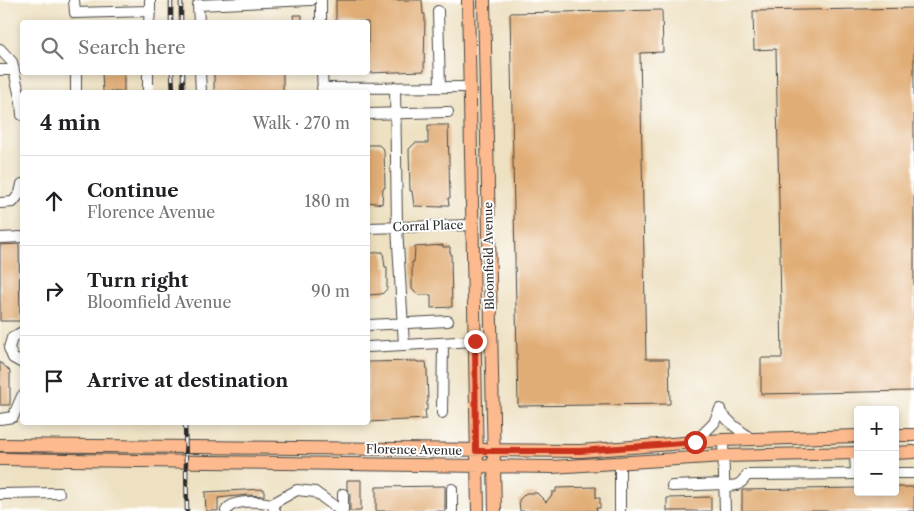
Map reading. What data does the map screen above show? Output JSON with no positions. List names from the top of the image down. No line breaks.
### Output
{"streets":{"main road":["Corral Place","Bloomfield Avenue","Florence Avenue"]},"crossings":[["Corral Place","Bloomfield Avenue"],["Bloomfield Avenue","Florence Avenue"]],"page":{"search":"Search here","heading":["4 min","Walk · 270 m"],"list":[["Continue","Florence Avenue","180 m"],["Turn right","Bloomfield Avenue","90 m"],"Arrive at destination"],"map_buttons":["+","−"]}}
